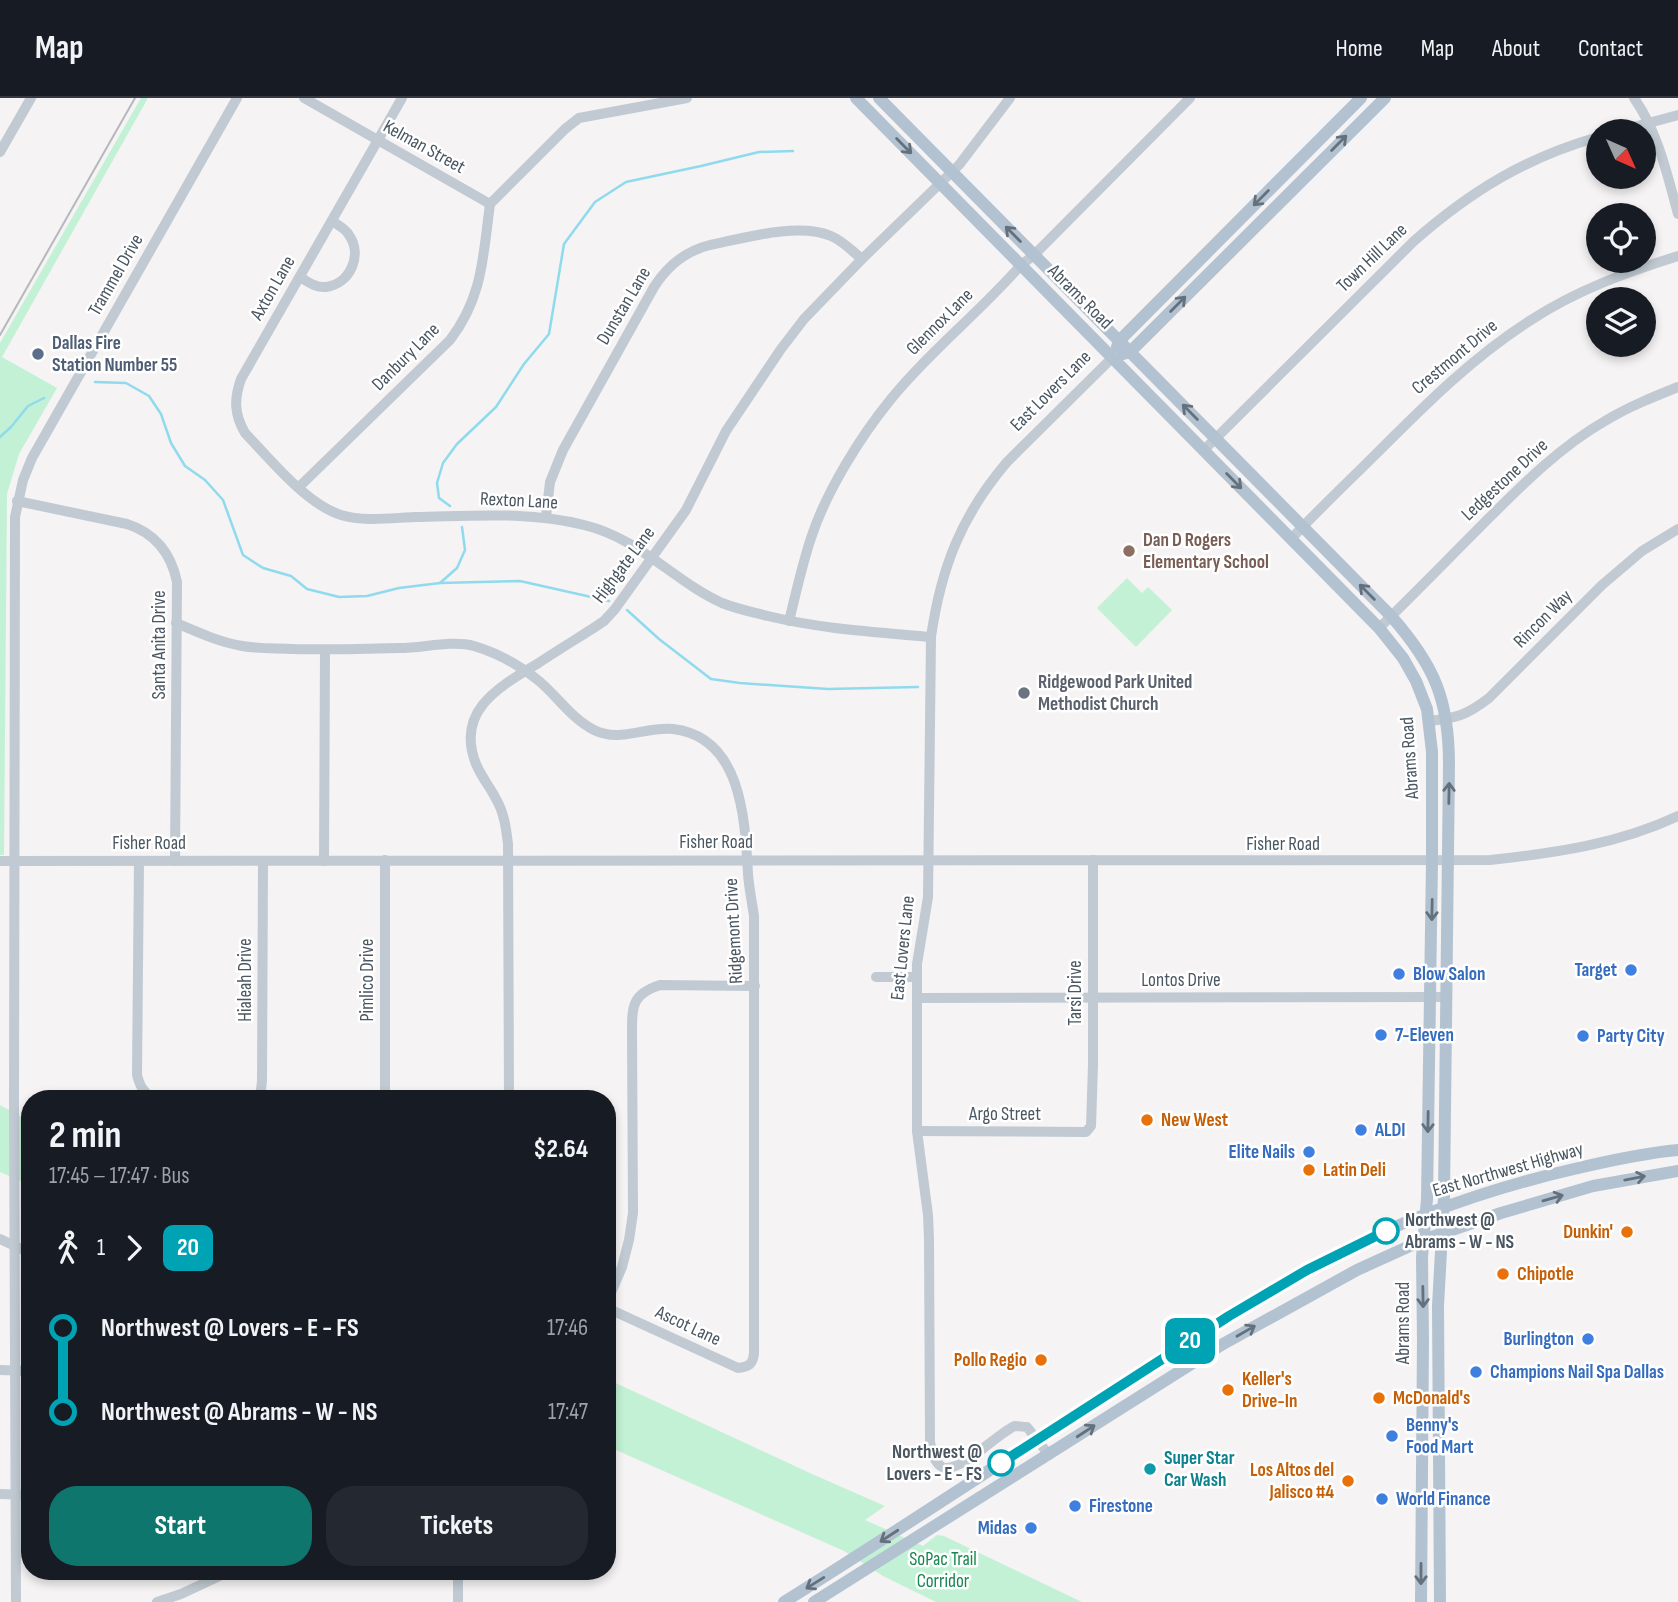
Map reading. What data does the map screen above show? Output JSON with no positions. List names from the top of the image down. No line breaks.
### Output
{"streets":{"main road":["Abrams Road","East Lovers Lane","East Northwest Highway"],"street":["Kelman Street","Town Hill Lane","Trammel Drive","Axton Lane","Dunstan Lane","Glennox Lane","Danbury Lane","Crestmont Drive","Ledgestone Drive","Rexton Lane","Highgate Lane","Rincon Way","Santa Anita Drive","Fisher Road","Ridgemont Drive","Hialeah Drive","Pimlico Drive","Lontos Drive","Tarsi Drive","Argo Street","Ascot Lane"]},"crossings":[["Kelman Street","Axton Lane"],["Kelman Street","Danbury Lane"],["Town Hill Lane","Abrams Road"],["Trammel Drive","Santa Anita Drive"],["Trammel Drive","Fisher Road"],["Axton Lane","Danbury Lane"],["Axton Lane","Rexton Lane"],["Abrams Road","Glennox Lane"],["Abrams Road","Crestmont Drive"],["Abrams Road","East Lovers Lane"],["Abrams Road","Ledgestone Drive"],["Abrams Road","Highgate Lane"],["Abrams Road","Rincon Way"],["Abrams Road","Fisher Road"],["Abrams Road","Lontos Drive"],["Abrams Road","East Northwest Highway"],["Dunstan Lane","Rexton Lane"],["Dunstan Lane","Highgate Lane"],["Glennox Lane","Rexton Lane"],["Danbury Lane","Rexton Lane"],["East Lovers Lane","Rexton Lane"],["East Lovers Lane","Fisher Road"],["East Lovers Lane","Lontos Drive"],["East Lovers Lane","Argo Street"],["East Lovers Lane","East Northwest Highway"],["Rexton Lane","Highgate Lane"],["Highgate Lane","Fisher Road"],["Highgate Lane","Ridgemont Drive"],["Santa Anita Drive","Fisher Road"],["Santa Anita Drive","Ridgemont Drive"],["Fisher Road","Ridgemont Drive"],["Fisher Road","Hialeah Drive"],["Fisher Road","Pimlico Drive"],["Fisher Road","Tarsi Drive"],["Ridgemont Drive","Ascot Lane"],["Lontos Drive","Tarsi Drive"],["Tarsi Drive","Argo Street"]],"parks":["SoPac Trail Corridor"],"places":["Dallas Fire Station Number 55","Dan D Rogers Elementary School","Ridgewood Park United Methodist Church","Target","Blow Salon","7-Eleven","Party City","New West","ALDI","Elite Nails","Latin Deli","Northwest @ Abrams - W - NS","Dunkin'","Chipotle","Burlington","Pollo Regio","Champions Nail Spa Dallas","Keller's Drive-In","McDonald's","Benny's Food Mart","Northwest @ Lovers - E - FS","Super Star Car Wash","Los Altos del Jalisco #4","World Finance","Firestone","Midas"],"lines":["bus line 20"],"north":"bottom right","page":{"header":"Map","nav":["Home","Map","About","Contact"],"on_map":"20","heading":["2 min","17:45 – 17:47 · Bus","$2.64"],"legs":["1","20"],"list":[{"name":"Northwest @ Lovers - E - FS","value":"17:46"},{"name":"Northwest @ Abrams - W - NS","value":"17:47"}],"buttons":["Start","Tickets"]}}
